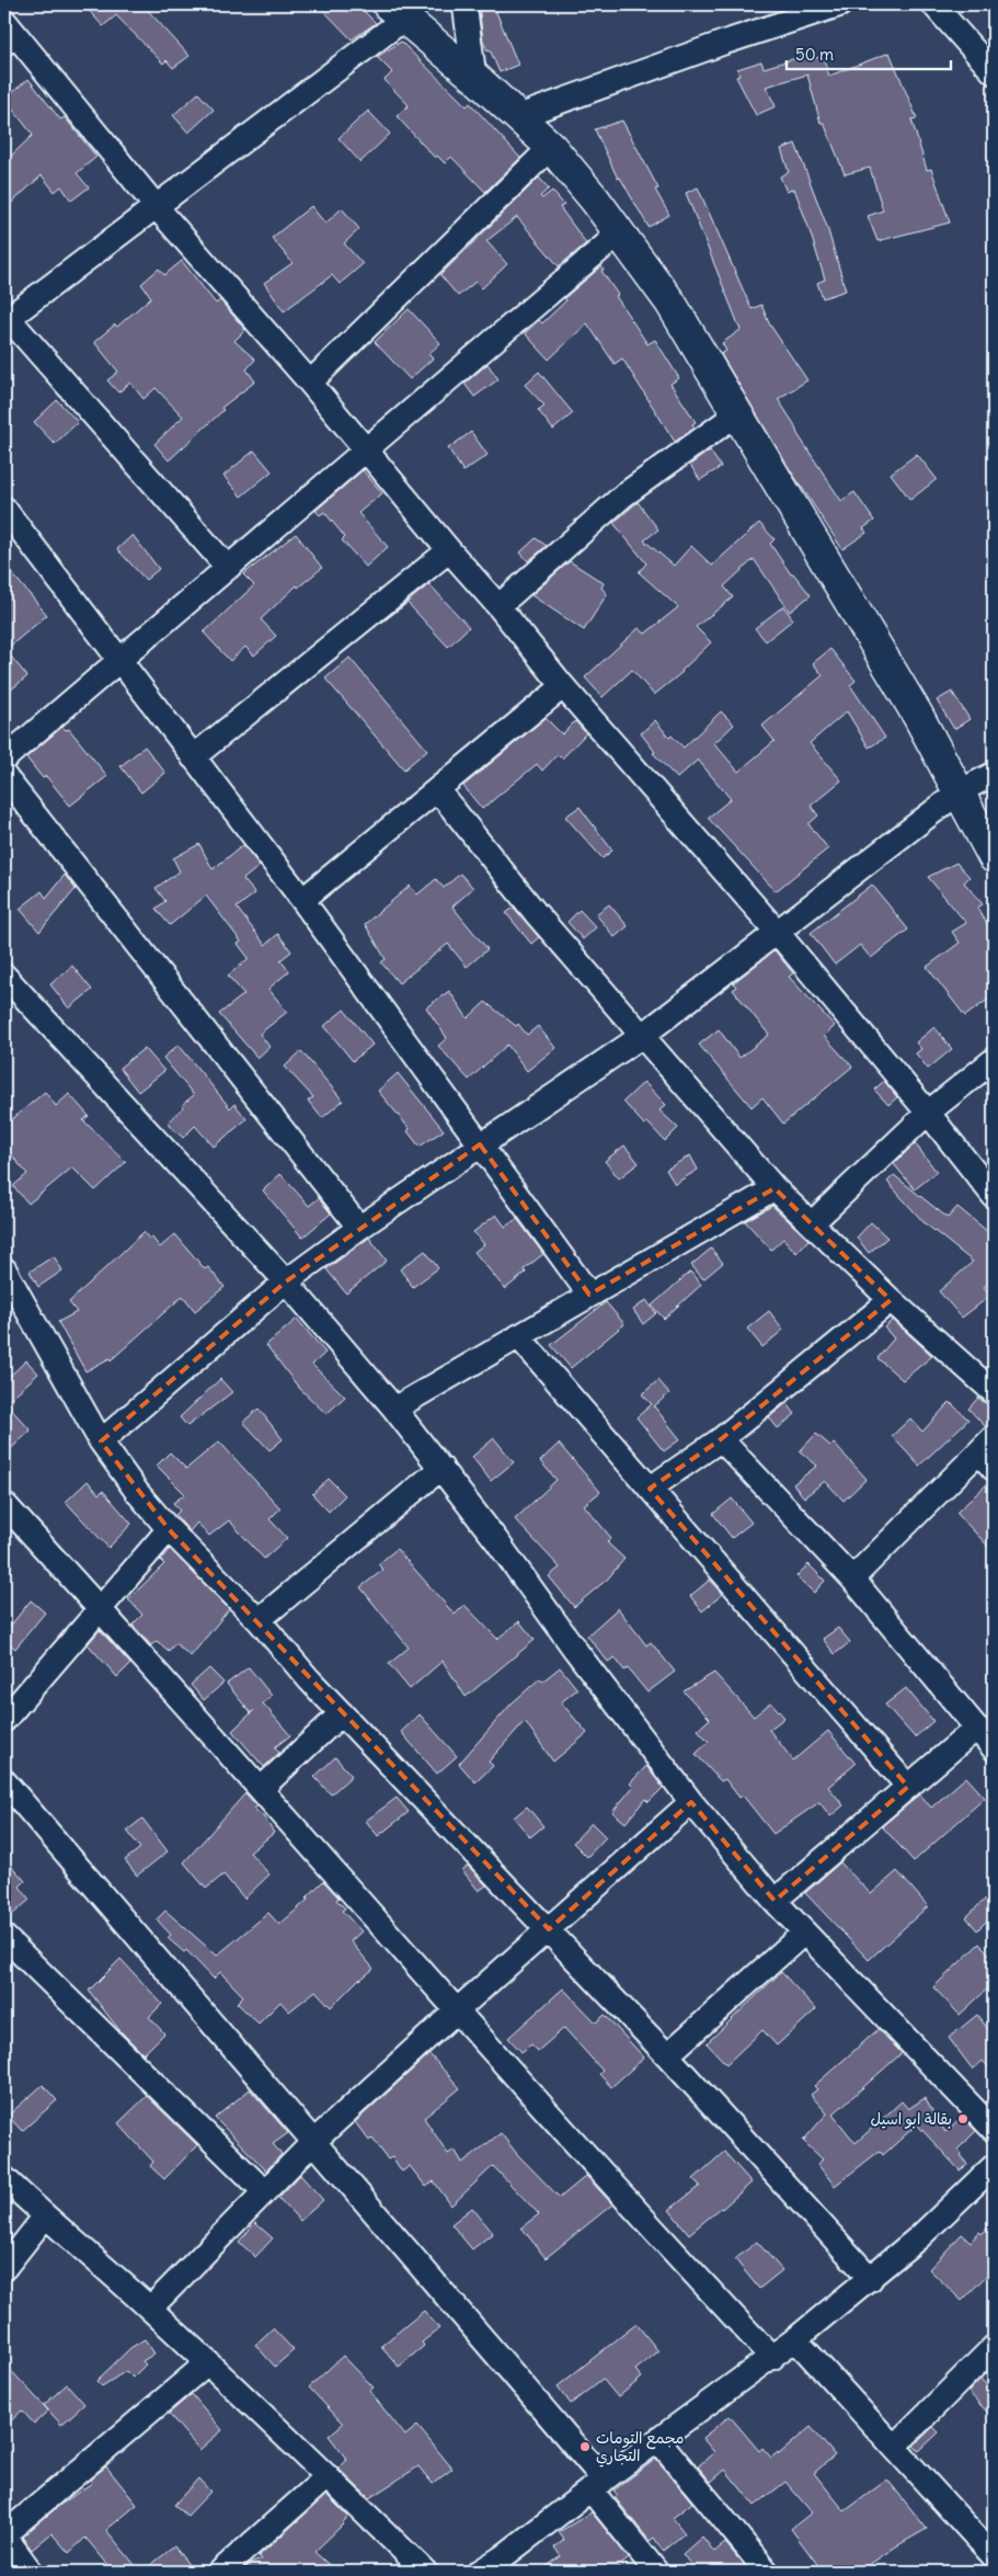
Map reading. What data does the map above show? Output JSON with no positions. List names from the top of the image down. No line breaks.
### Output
{"places":["بقالة ابو اسيل","مجمع التومات التجاري"],"scale_bar":"50 m"}
